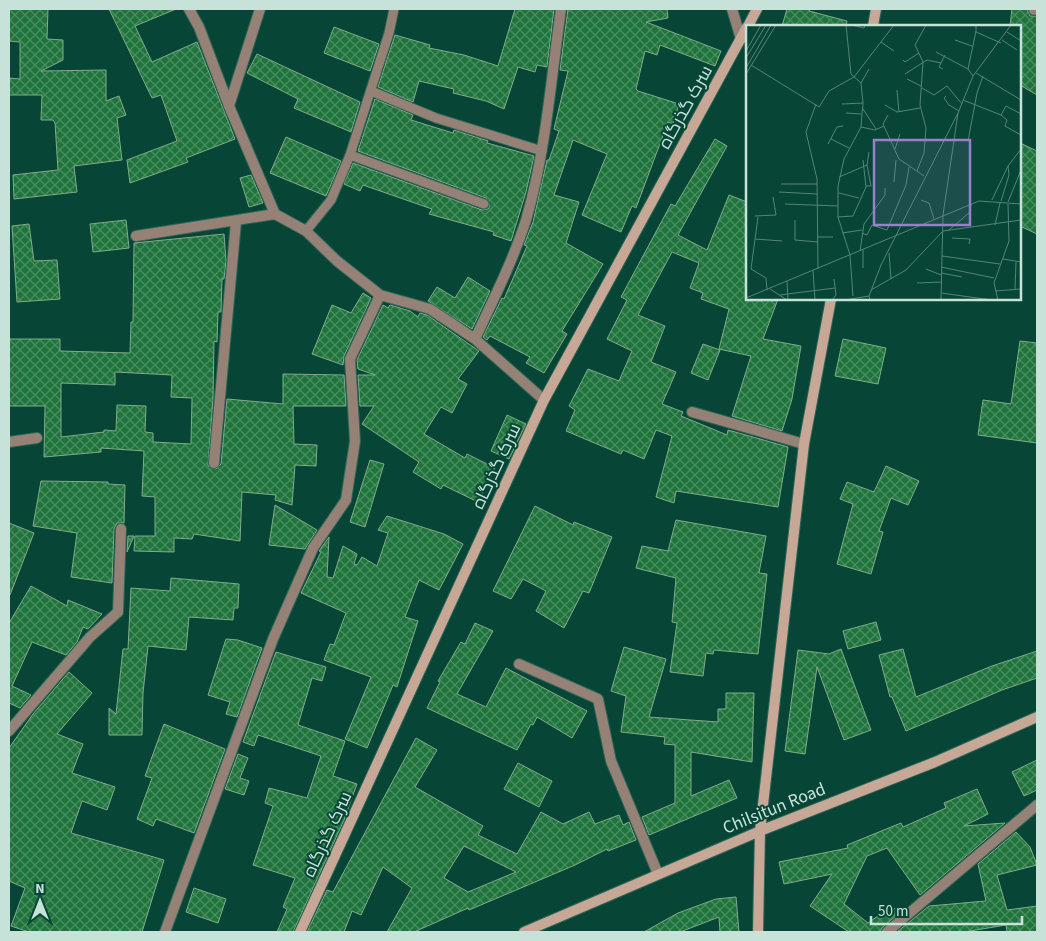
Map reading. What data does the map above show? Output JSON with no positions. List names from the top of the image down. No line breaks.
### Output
{"streets":{"main road":["سرک گذرگاه","Chilsitun Road"]},"scale_bar":"50 m","north":"top"}
